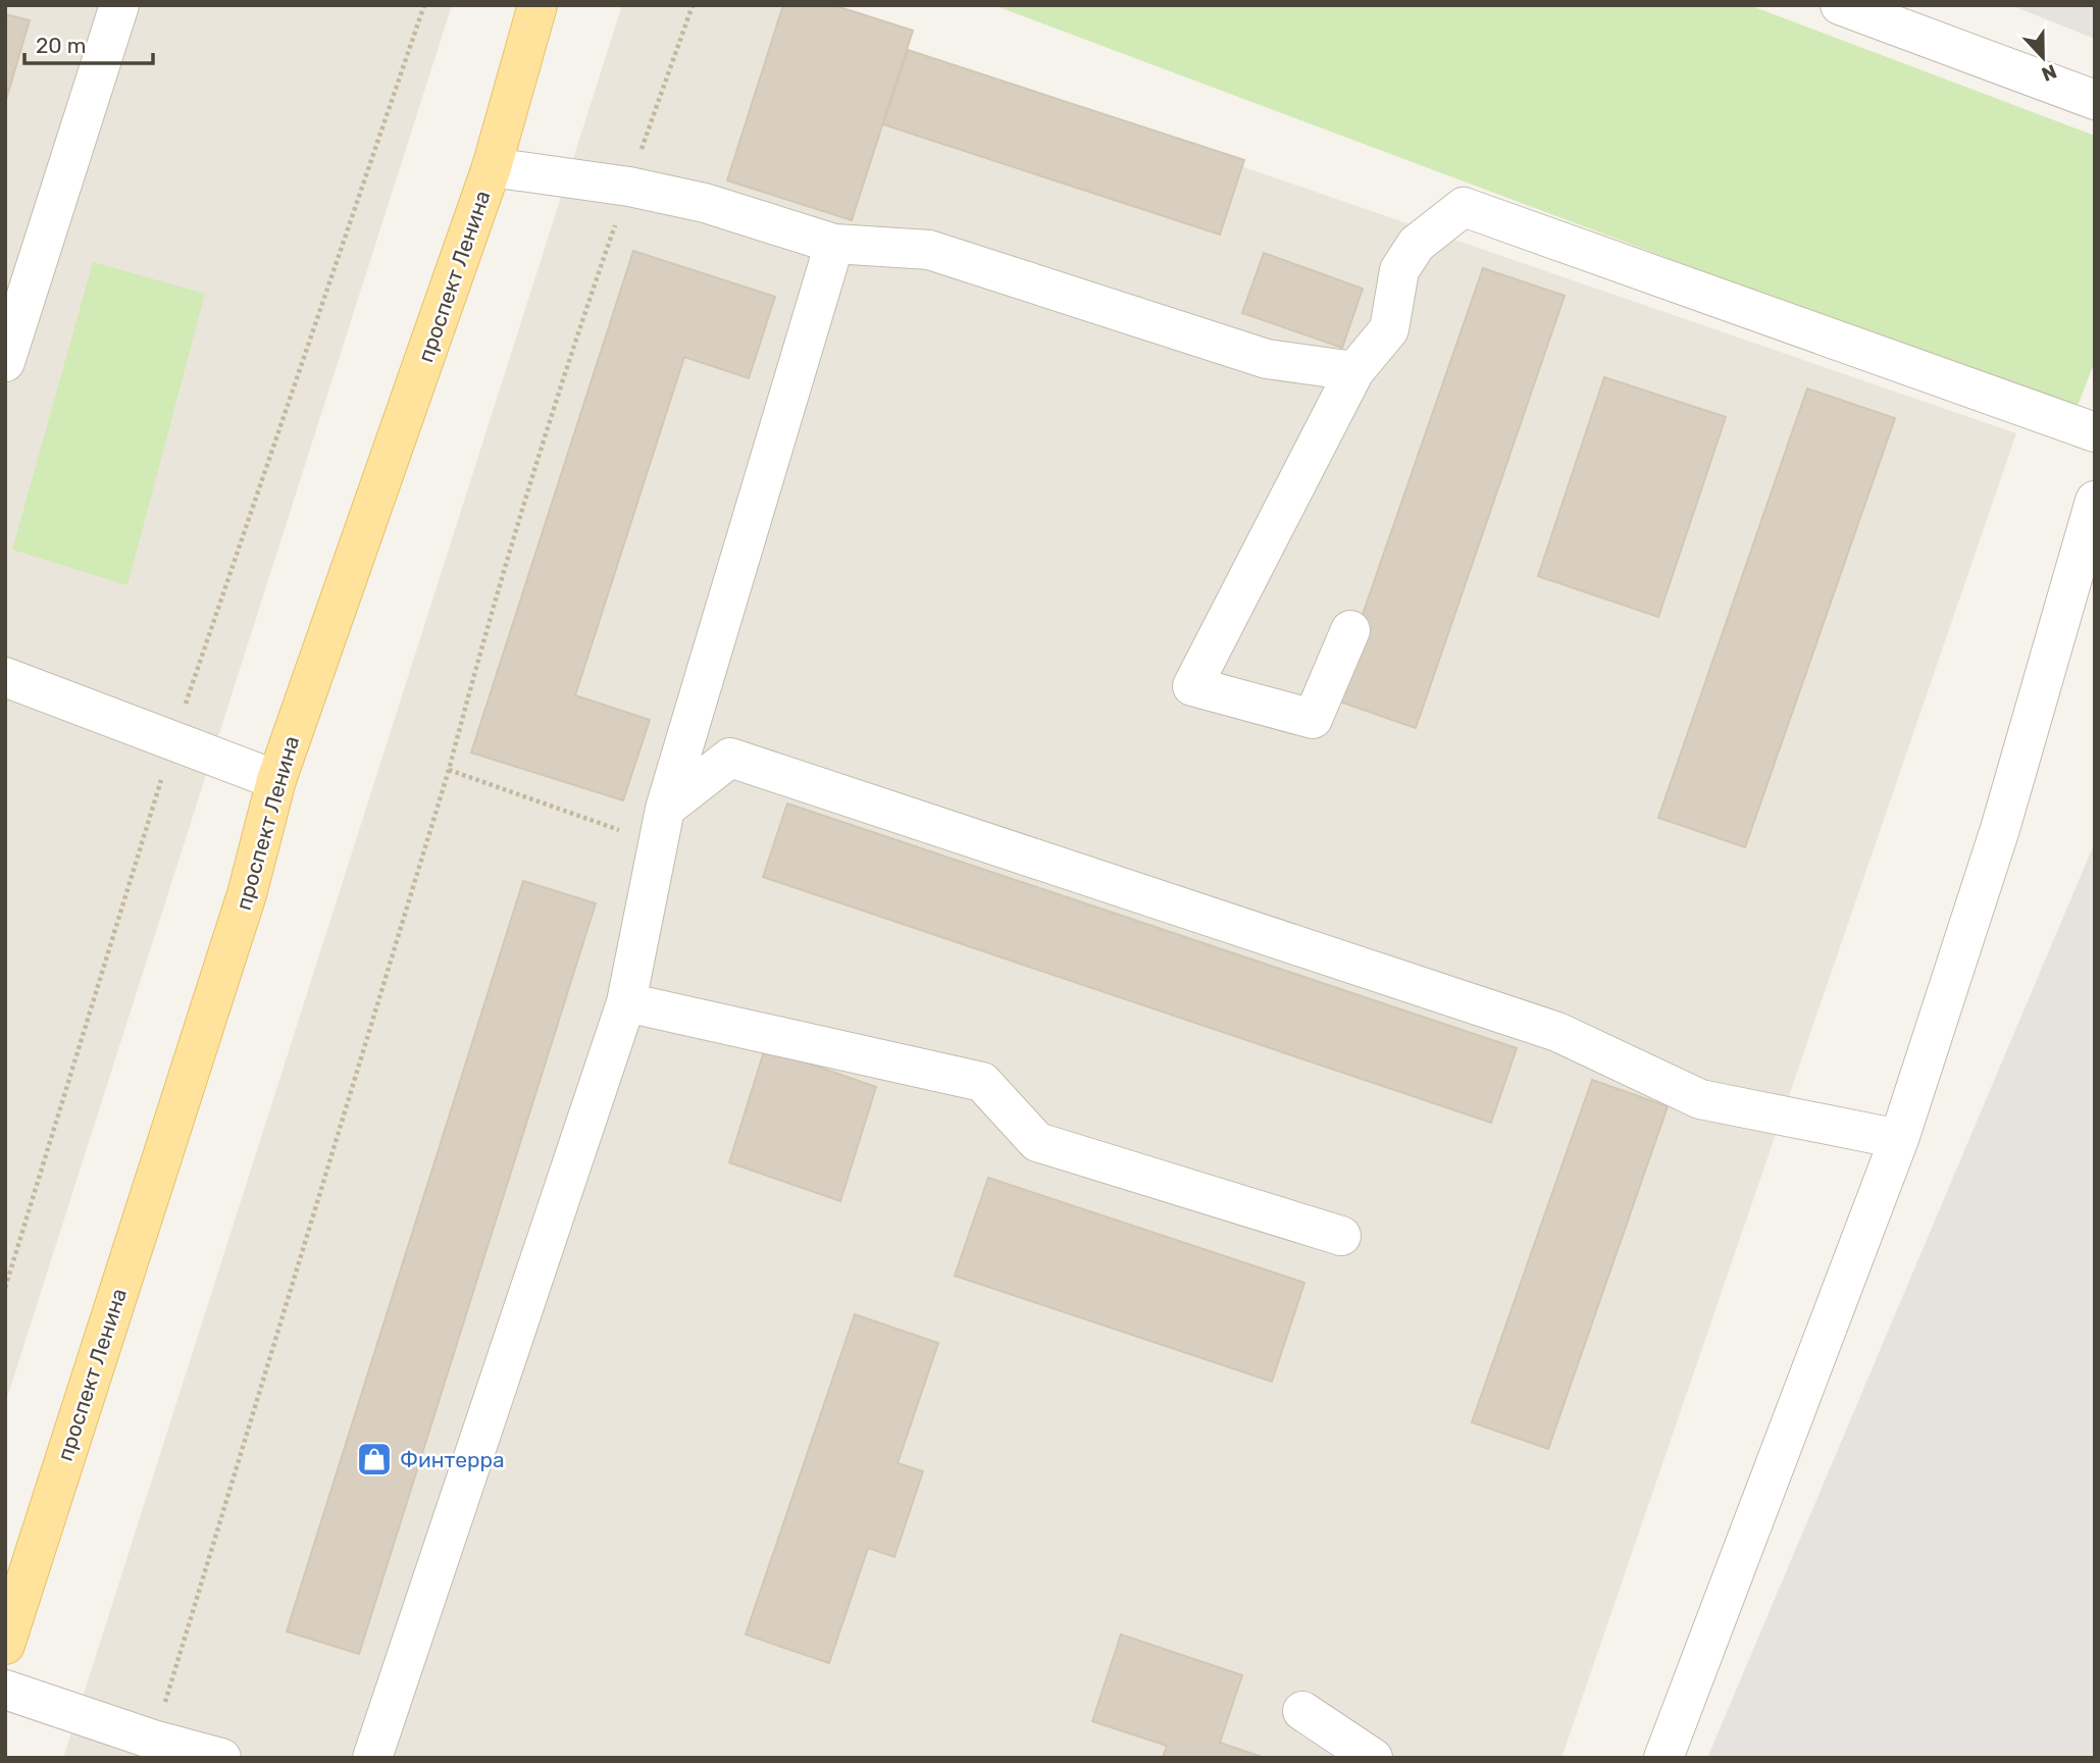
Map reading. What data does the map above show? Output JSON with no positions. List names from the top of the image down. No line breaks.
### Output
{"streets":{"main road":["проспект Ленина"]},"places":{"shop":["Финтерра"]},"scale_bar":"20 m","north":"bottom"}
